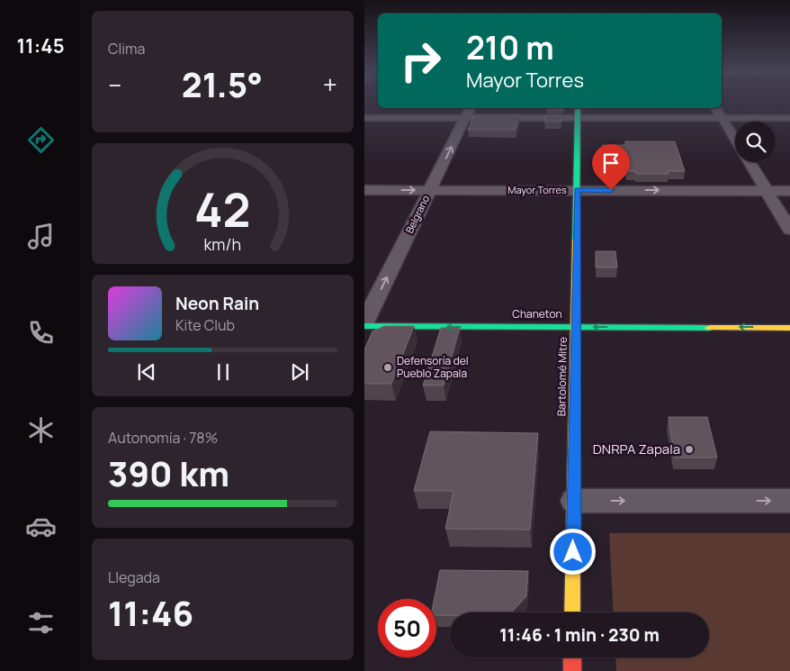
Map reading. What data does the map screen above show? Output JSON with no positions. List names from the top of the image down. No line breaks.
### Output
{"streets":{"main road":["Chaneton","Bartolomé Mitre"],"street":["Mayor Torres","Belgrano"]},"crossings":[["Mayor Torres","Belgrano"],["Mayor Torres","Bartolomé Mitre"],["Chaneton","Bartolomé Mitre"]],"one_way":["Belgrano","Chaneton"],"places":["Defensoría del Pueblo Zapala","DNRPA Zapala"],"page":{"tabs":"11:45","tile":["Clima",["Autonomía · 78%","390 km"],["Llegada","11:46"]],"turn":["210 m","Mayor Torres"],"heat":["−","21.5°","+"],"song":["Neon Rain","Kite Club"],"limit":"50","trip":"11:46 · 1 min · 230 m","gauge":["42","km/h"]}}
